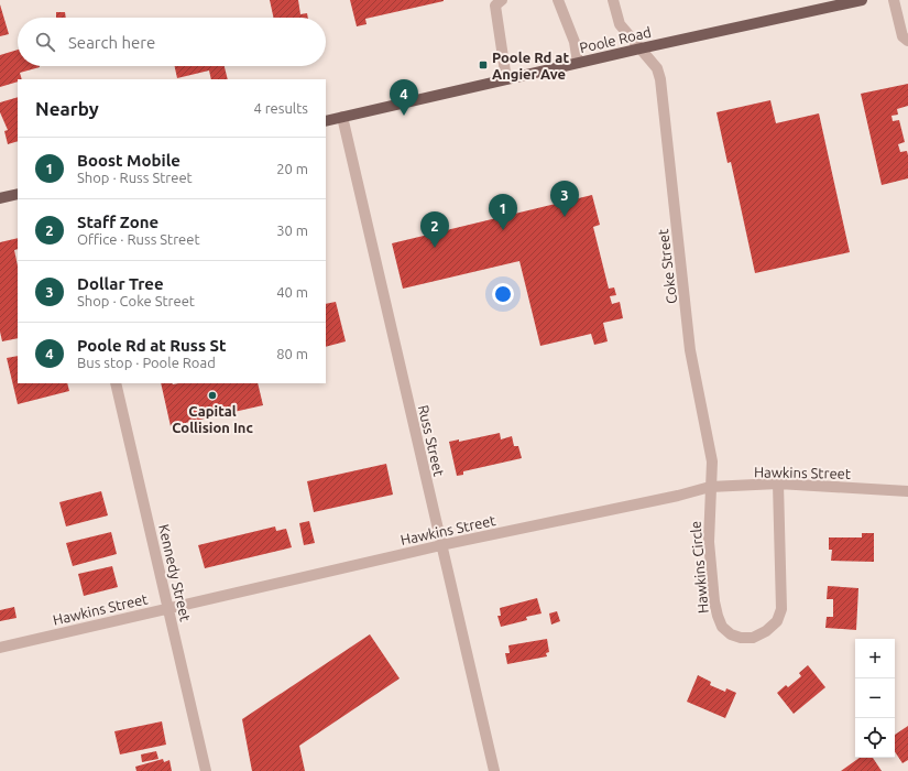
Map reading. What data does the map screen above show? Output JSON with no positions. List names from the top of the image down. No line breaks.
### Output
{"streets":{"main road":["Poole Road"],"street":["Coke Street","Russ Street","Hawkins Street","Hawkins Circle","Kennedy Street"]},"crossings":[["Poole Road","Coke Street"],["Poole Road","Russ Street"],["Coke Street","Hawkins Street"],["Coke Street","Hawkins Circle"],["Russ Street","Hawkins Street"],["Hawkins Street","Hawkins Circle"],["Hawkins Street","Kennedy Street"]],"places":{"transit":["Poole Rd at Angier Ave"],"other":["Capital Collision Inc"]},"page":{"search":"Search here","pins":["4","3","1","2"],"heading":["Nearby","4 results"],"list":[{"mark":"1","name":"Boost Mobile","note":"Shop · Russ Street","value":"20 m"},{"mark":"2","name":"Staff Zone","note":"Office · Russ Street","value":"30 m"},{"mark":"3","name":"Dollar Tree","note":"Shop · Coke Street","value":"40 m"},{"mark":"4","name":"Poole Rd at Russ St","note":"Bus stop · Poole Road","value":"80 m"}],"map_buttons":["+","−"]}}
